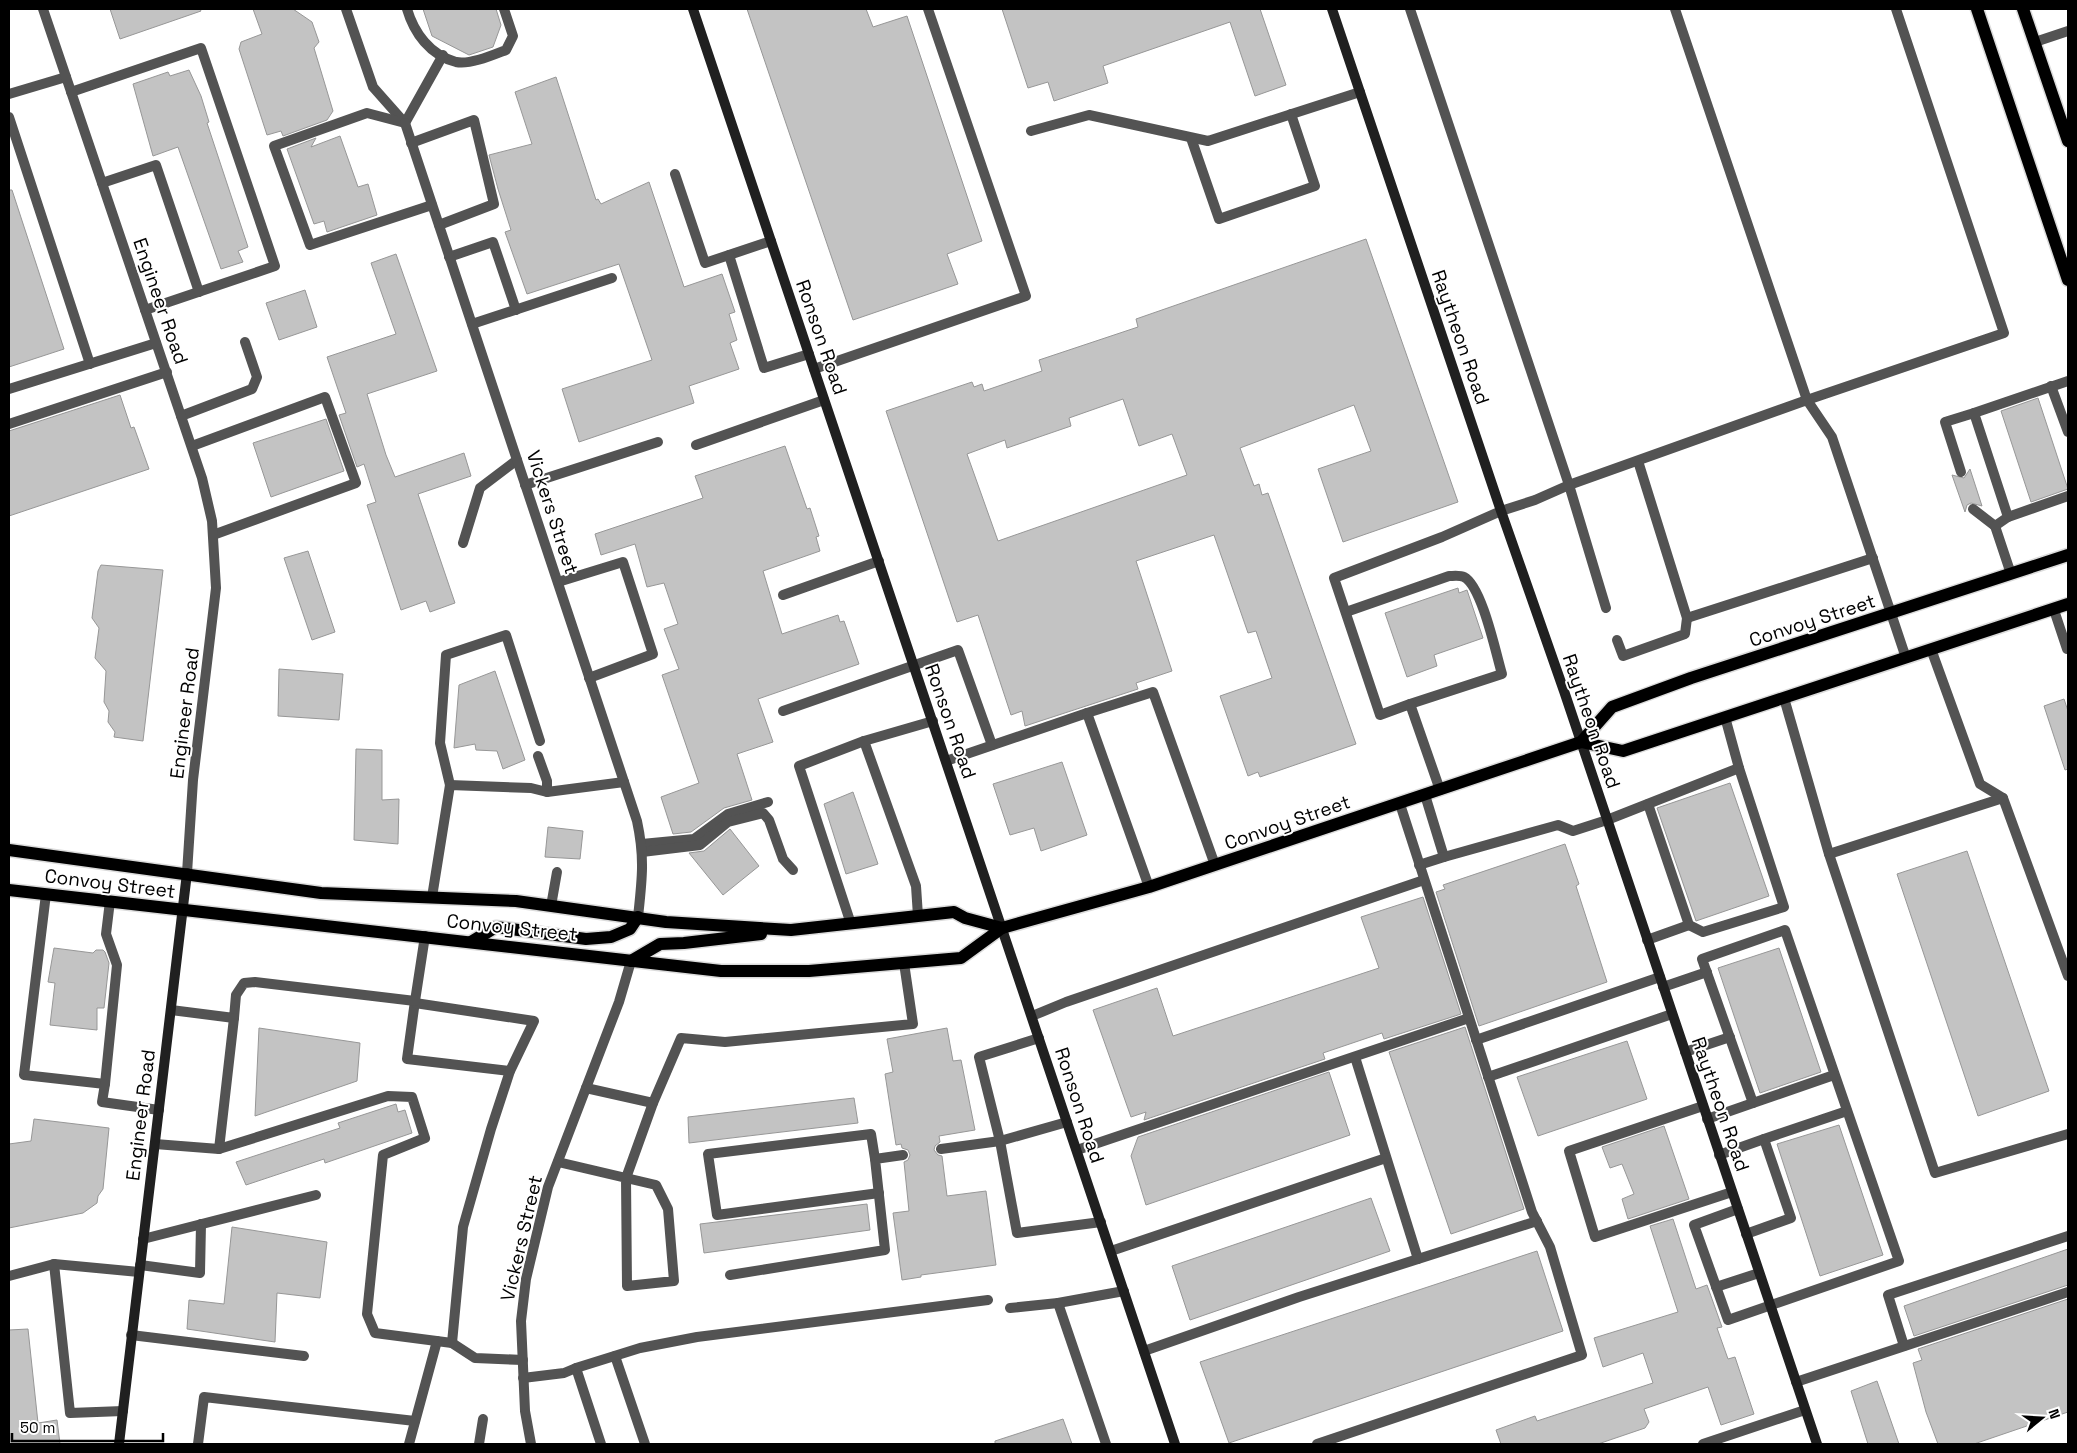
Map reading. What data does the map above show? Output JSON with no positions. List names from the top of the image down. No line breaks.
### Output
{"streets":{"main road":["Convoy Street"],"street":["Engineer Road","Ronson Road","Raytheon Road","Vickers Street"]},"crossings":[["Engineer Road","Convoy Street"],["Ronson Road","Convoy Street"],["Raytheon Road","Convoy Street"],["Vickers Street","Convoy Street"]],"scale_bar":"50 m","north":"right"}
